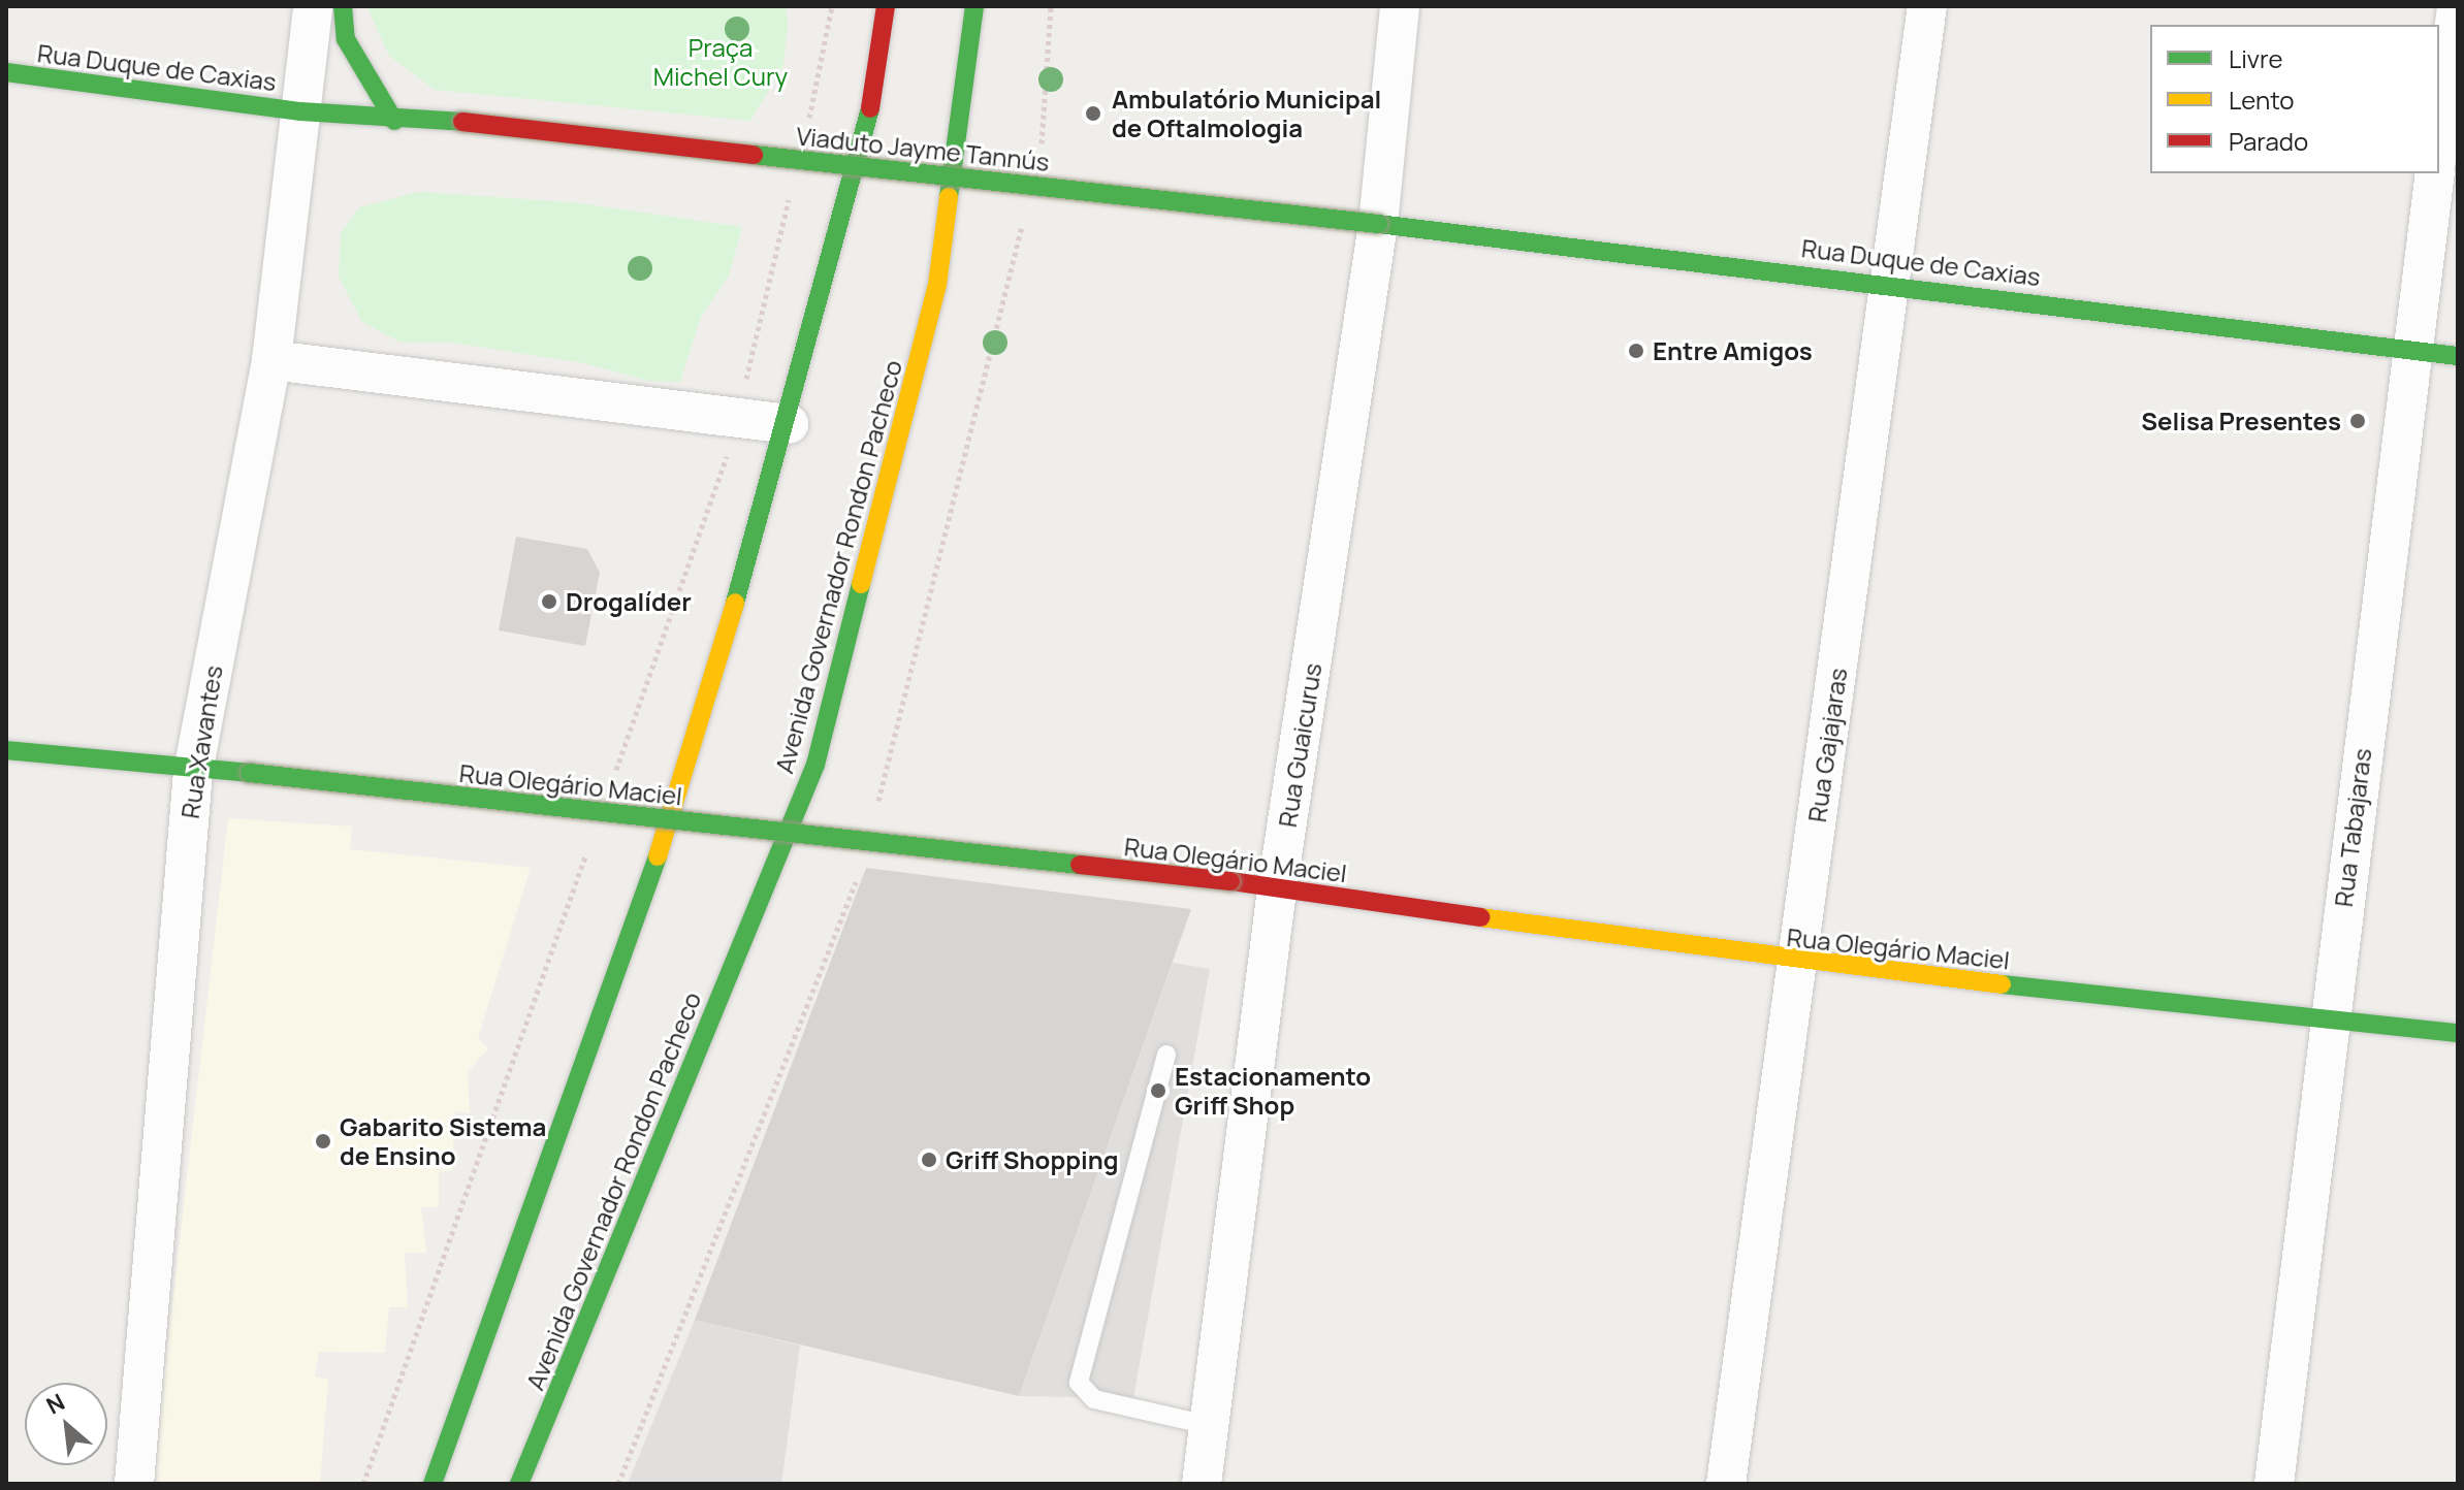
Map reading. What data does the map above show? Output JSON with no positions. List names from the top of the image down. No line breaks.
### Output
{"streets":{"main road":["Rua Duque de Caxias","Viaduto Jayme Tannús","Avenida Governador Rondon Pacheco","Rua Olegário Maciel"],"street":["Rua Xavantes","Rua Guaicurus","Rua Gajajaras","Rua Tabajaras"]},"crossings":[["Rua Duque de Caxias","Viaduto Jayme Tannús"],["Rua Duque de Caxias","Rua Xavantes"],["Rua Duque de Caxias","Rua Guaicurus"],["Rua Duque de Caxias","Rua Gajajaras"],["Rua Duque de Caxias","Rua Tabajaras"],["Viaduto Jayme Tannús","Rua Guaicurus"],["Rua Xavantes","Rua Olegário Maciel"],["Rua Guaicurus","Rua Olegário Maciel"],["Rua Gajajaras","Rua Olegário Maciel"],["Rua Olegário Maciel","Rua Tabajaras"]],"parks":["Praça Michel Cury"],"places":["Ambulatório Municipal de Oftalmologia","Entre Amigos","Selisa Presentes","Drogalíder","Estacionamento Griff Shop","Gabarito Sistema de Ensino","Griff Shopping"],"legend":["Livre","Lento","Parado"],"north":"top left"}
